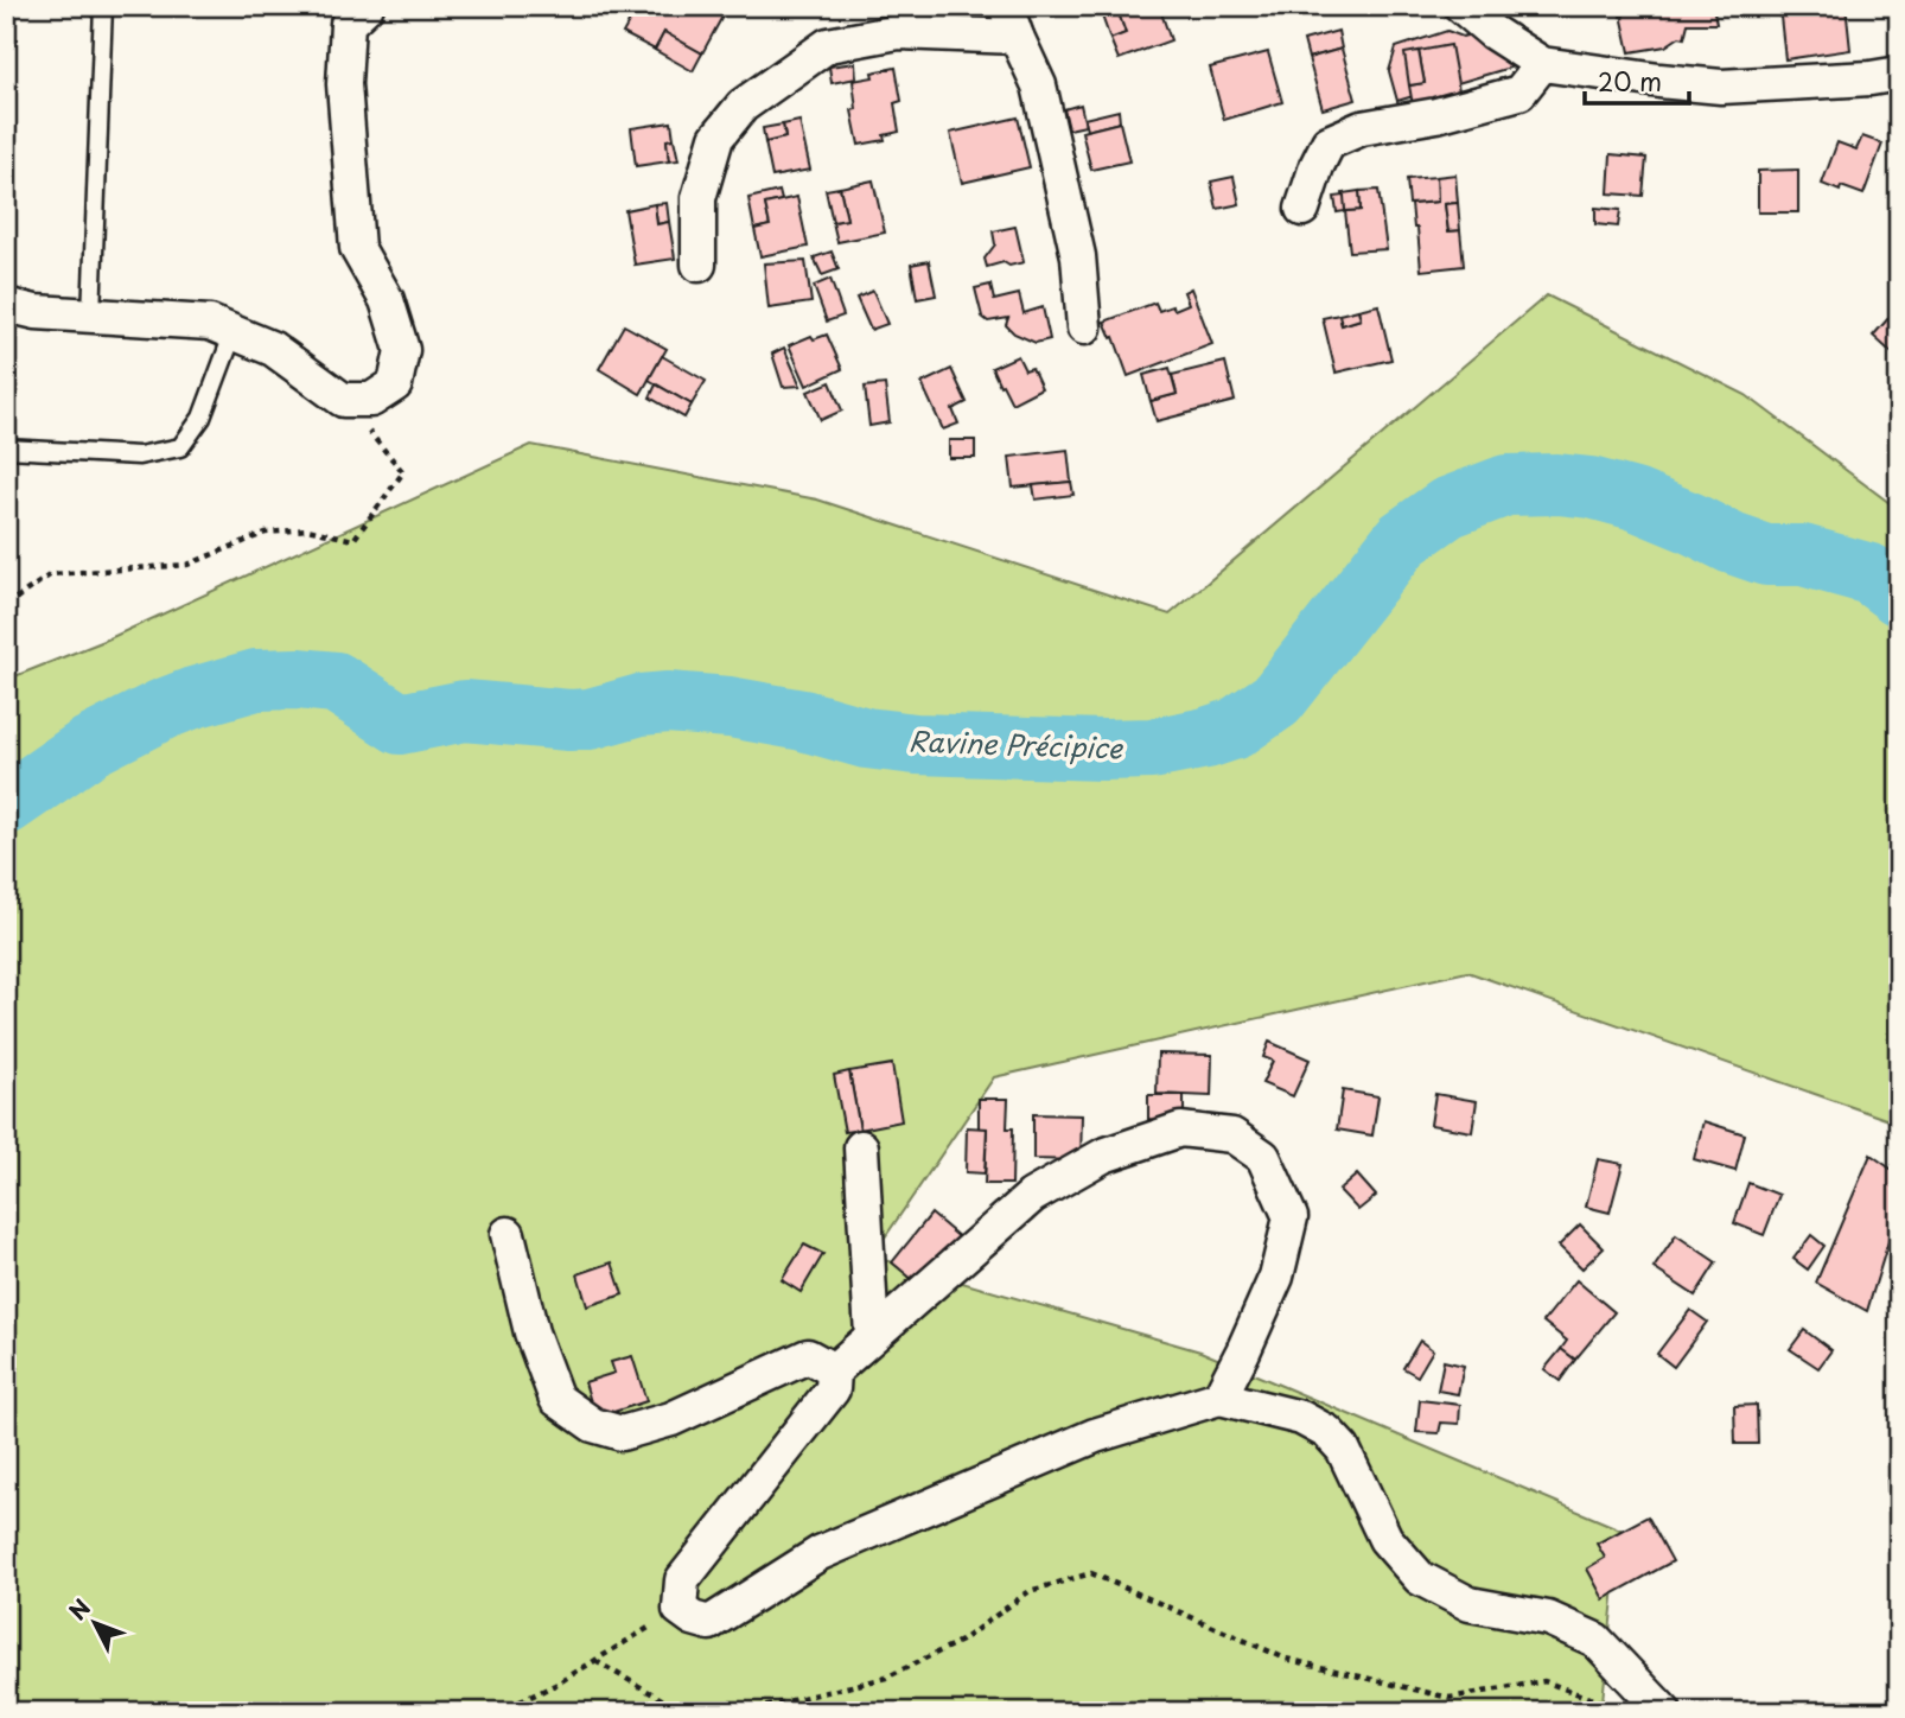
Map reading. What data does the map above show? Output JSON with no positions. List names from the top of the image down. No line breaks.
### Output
{"water":["Ravine Précipice"],"scale_bar":"20 m","north":"top left"}
